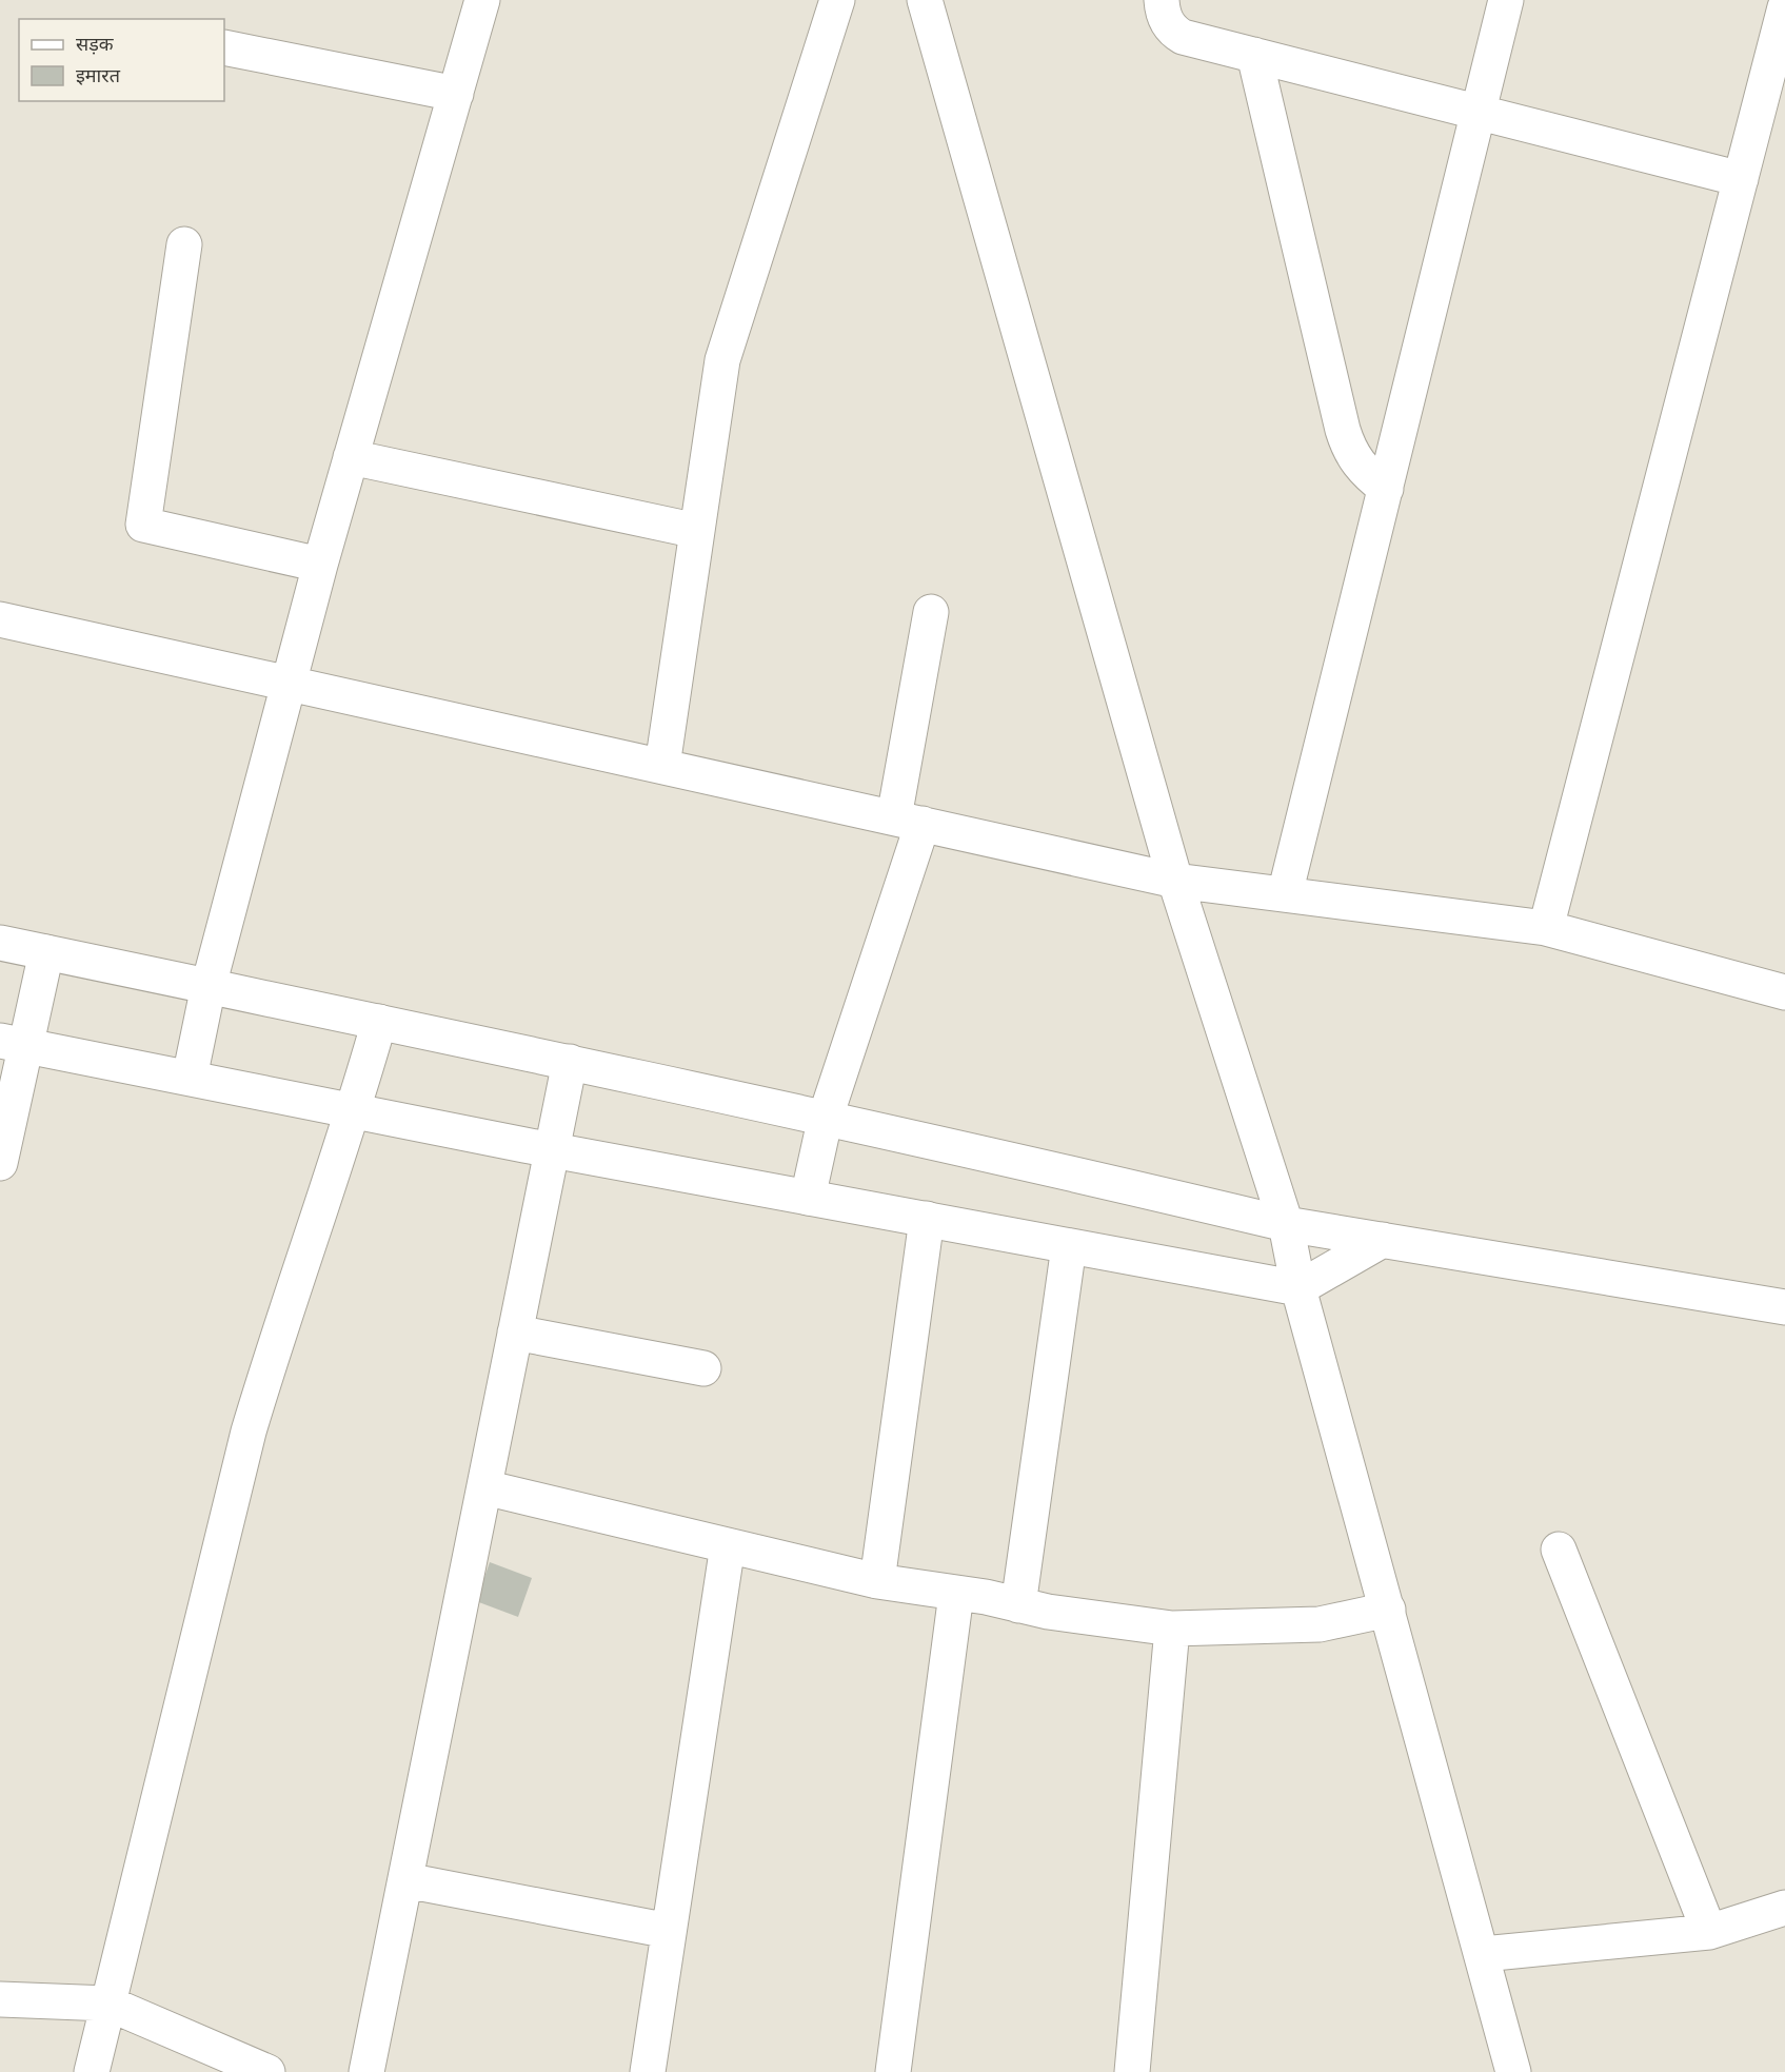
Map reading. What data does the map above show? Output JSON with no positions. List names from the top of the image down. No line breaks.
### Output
{"legend":["सड़क","इमारत"]}
